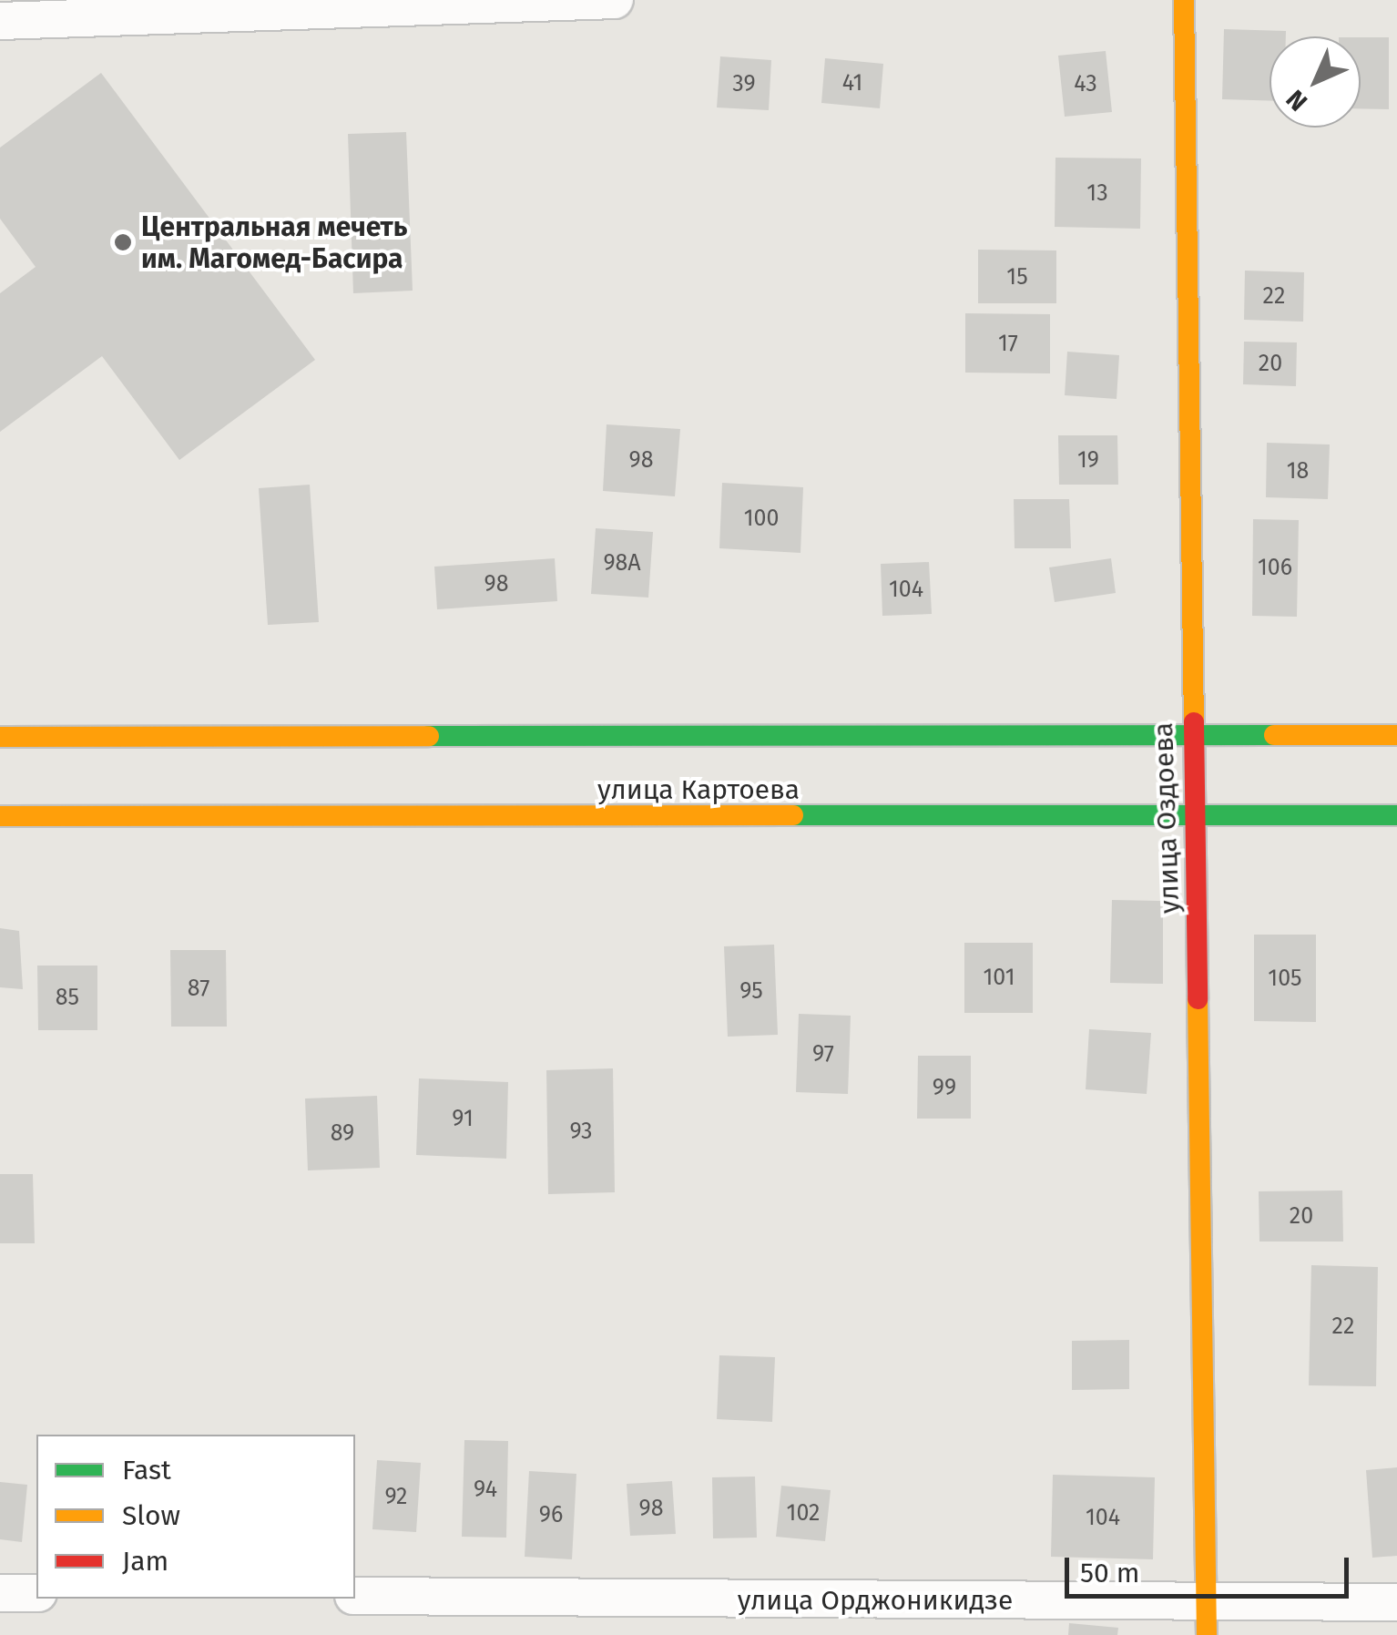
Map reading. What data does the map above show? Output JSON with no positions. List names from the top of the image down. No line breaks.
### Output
{"streets":{"main road":["улица Картоева","улица Оздоева"],"street":["улица Орджоникидзе"]},"crossings":[["улица Картоева","улица Оздоева"],["улица Оздоева","улица Орджоникидзе"]],"places":["Центральная мечеть им. Магомед-Басира"],"house_numbers":["41","39","43","13","15","22","17","20","98","19","18","100","98А","106","98","104","101","105","87","95","85","97","99","91","93","89","20","22","94","92","98","102","96","104"],"legend":["Fast","Slow","Jam"],"scale_bar":"50 m","north":"bottom left"}
